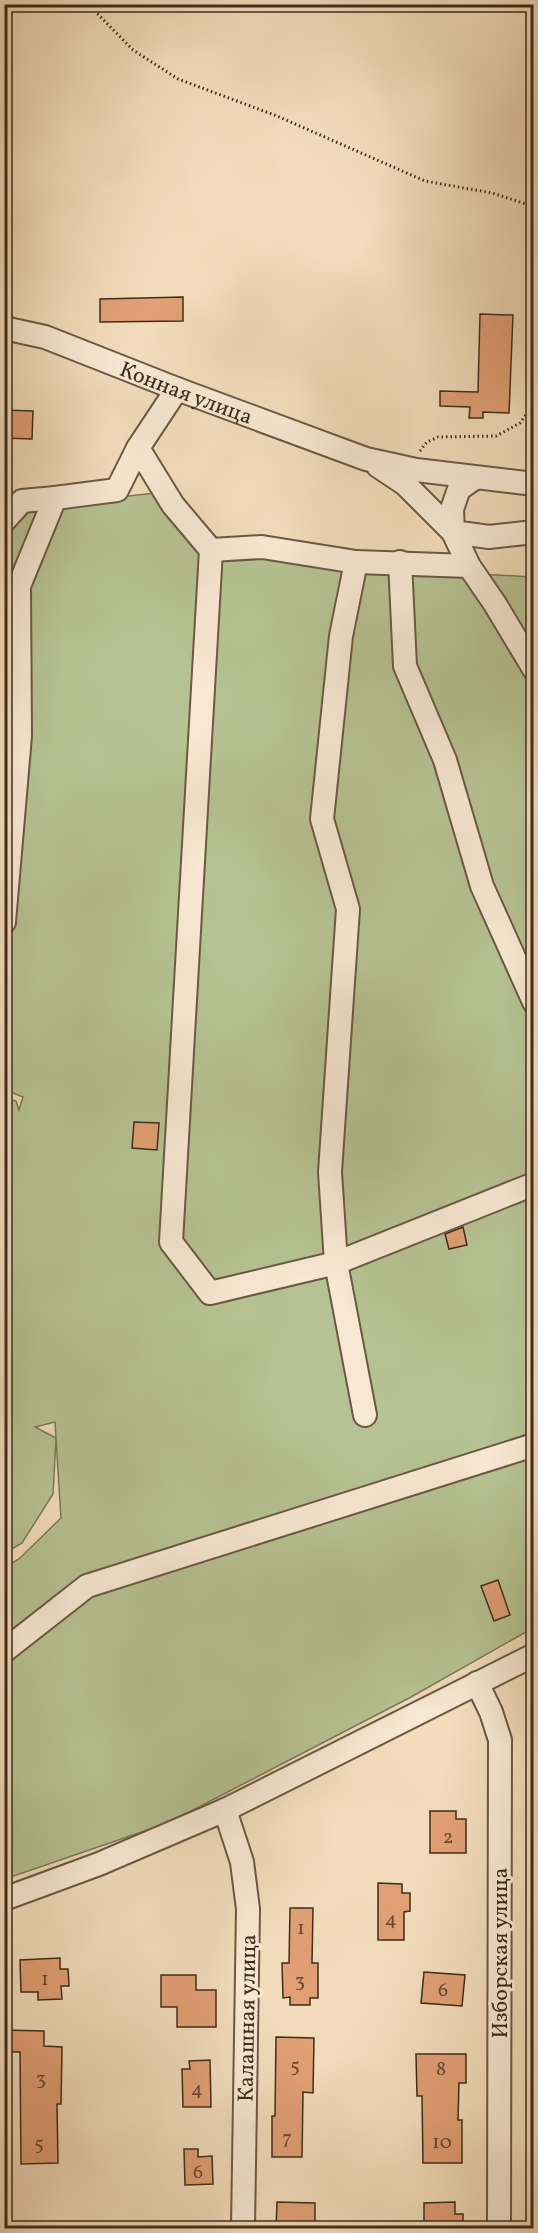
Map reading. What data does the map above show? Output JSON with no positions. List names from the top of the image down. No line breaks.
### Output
{"streets":{"street":["Конная улица","Изборская улица","Калашная улица"]},"house_numbers":["2","4","1","1","3","6","5","8","3","4","7","10","5","6"]}
